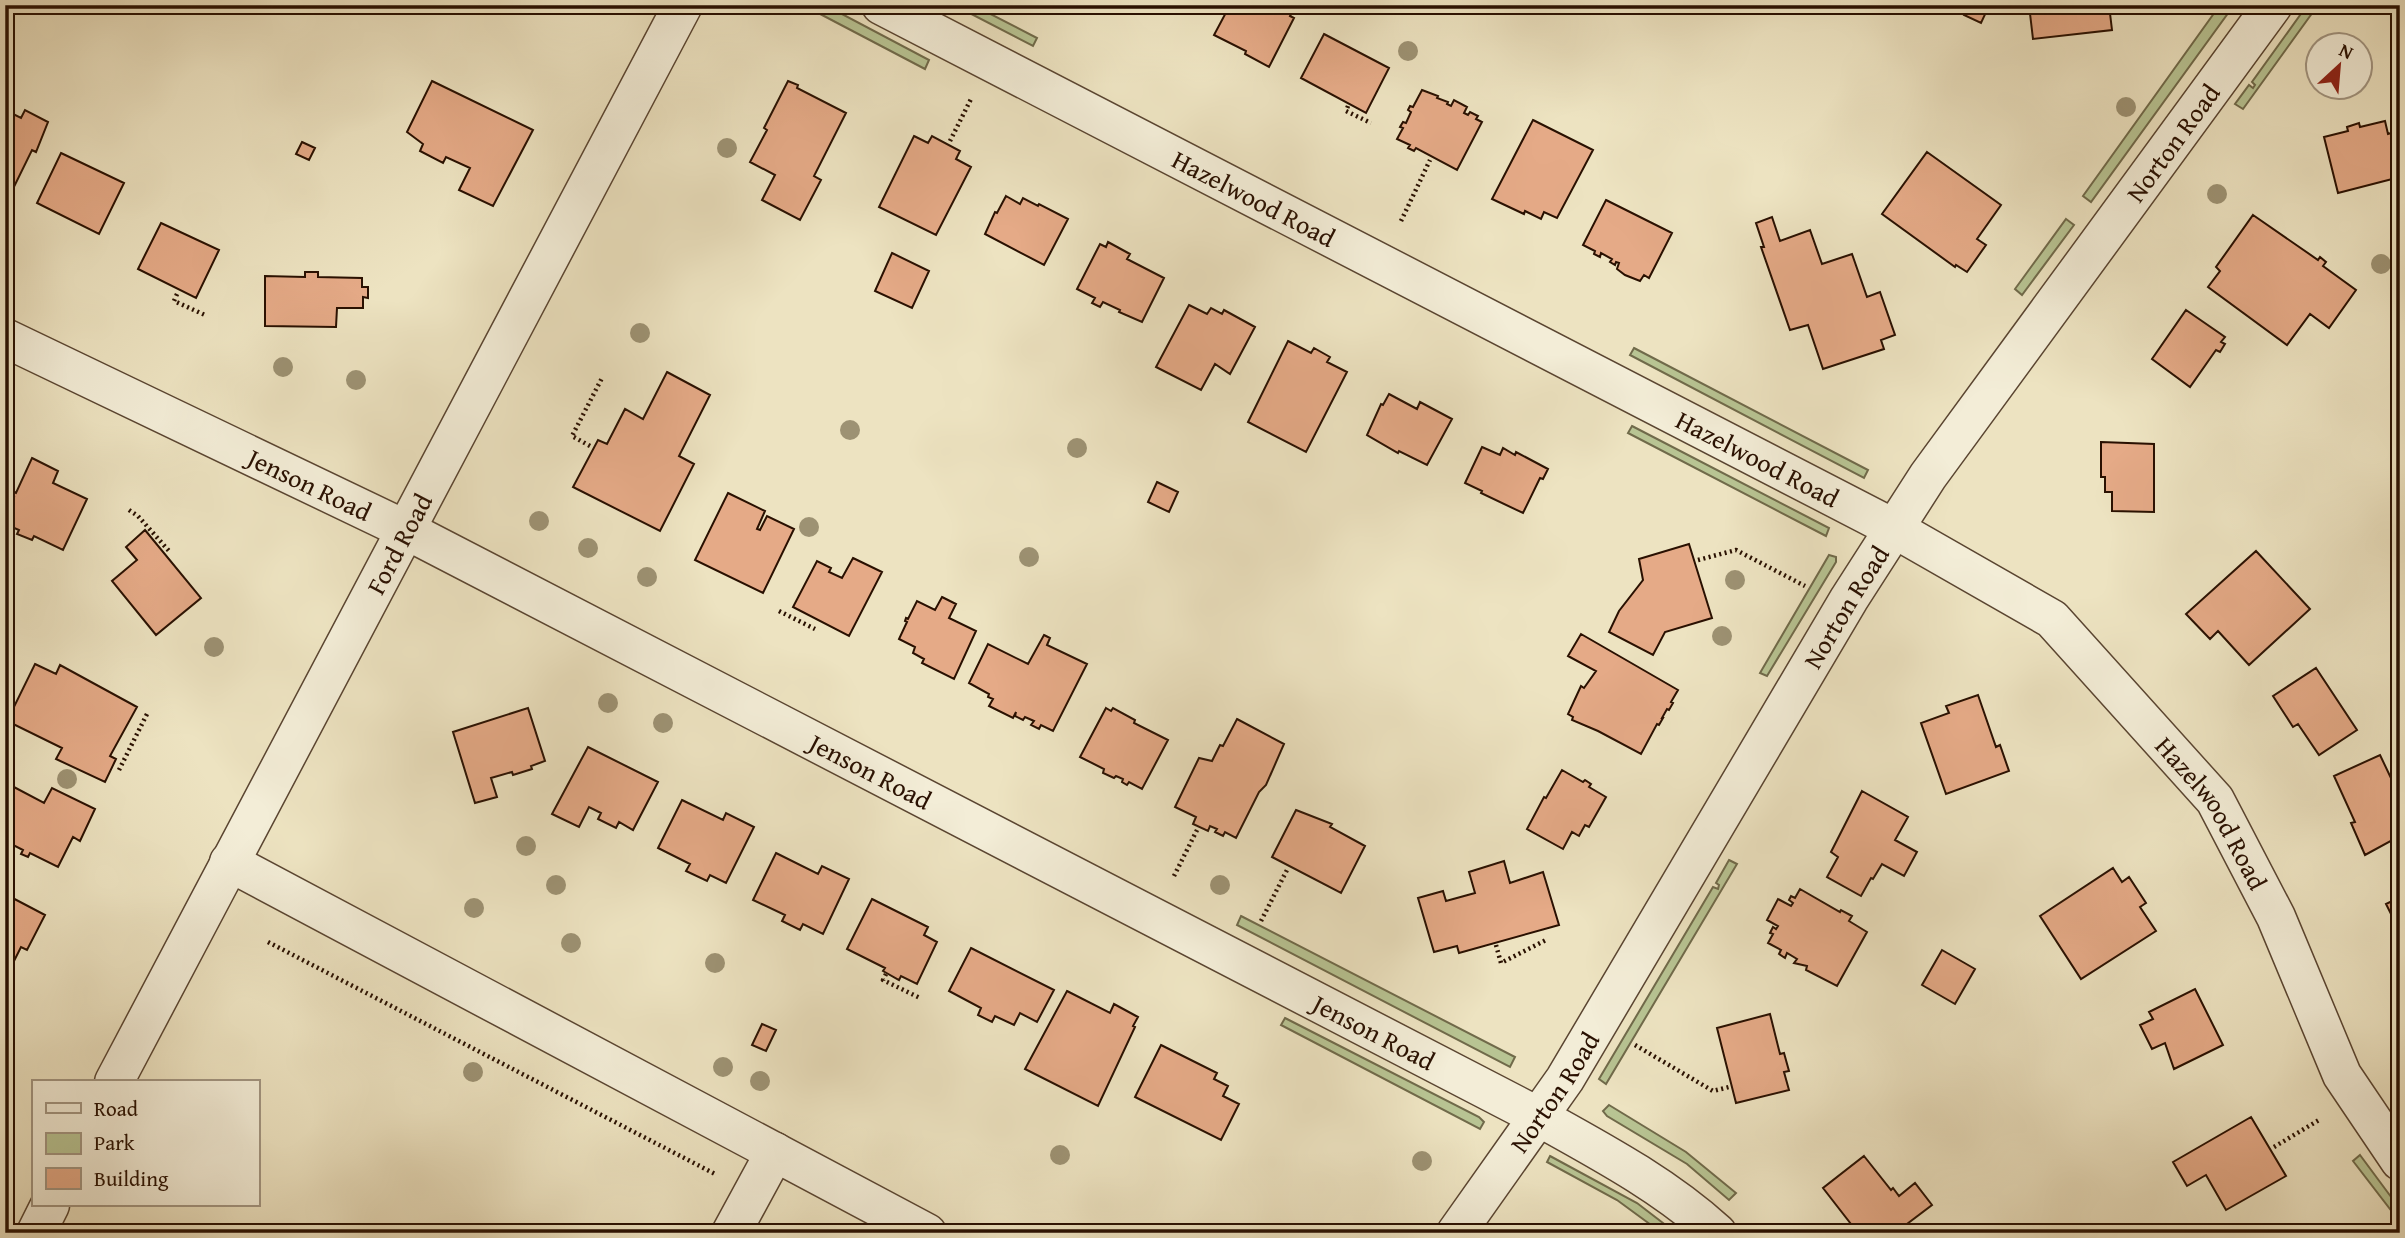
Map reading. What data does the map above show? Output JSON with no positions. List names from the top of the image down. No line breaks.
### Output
{"streets":{"street":["Norton Road","Hazelwood Road","Jenson Road","Ford Road"]},"crossings":[["Norton Road","Hazelwood Road"],["Norton Road","Jenson Road"],["Jenson Road","Ford Road"]],"legend":["Road","Park","Building"],"north":"top right"}
